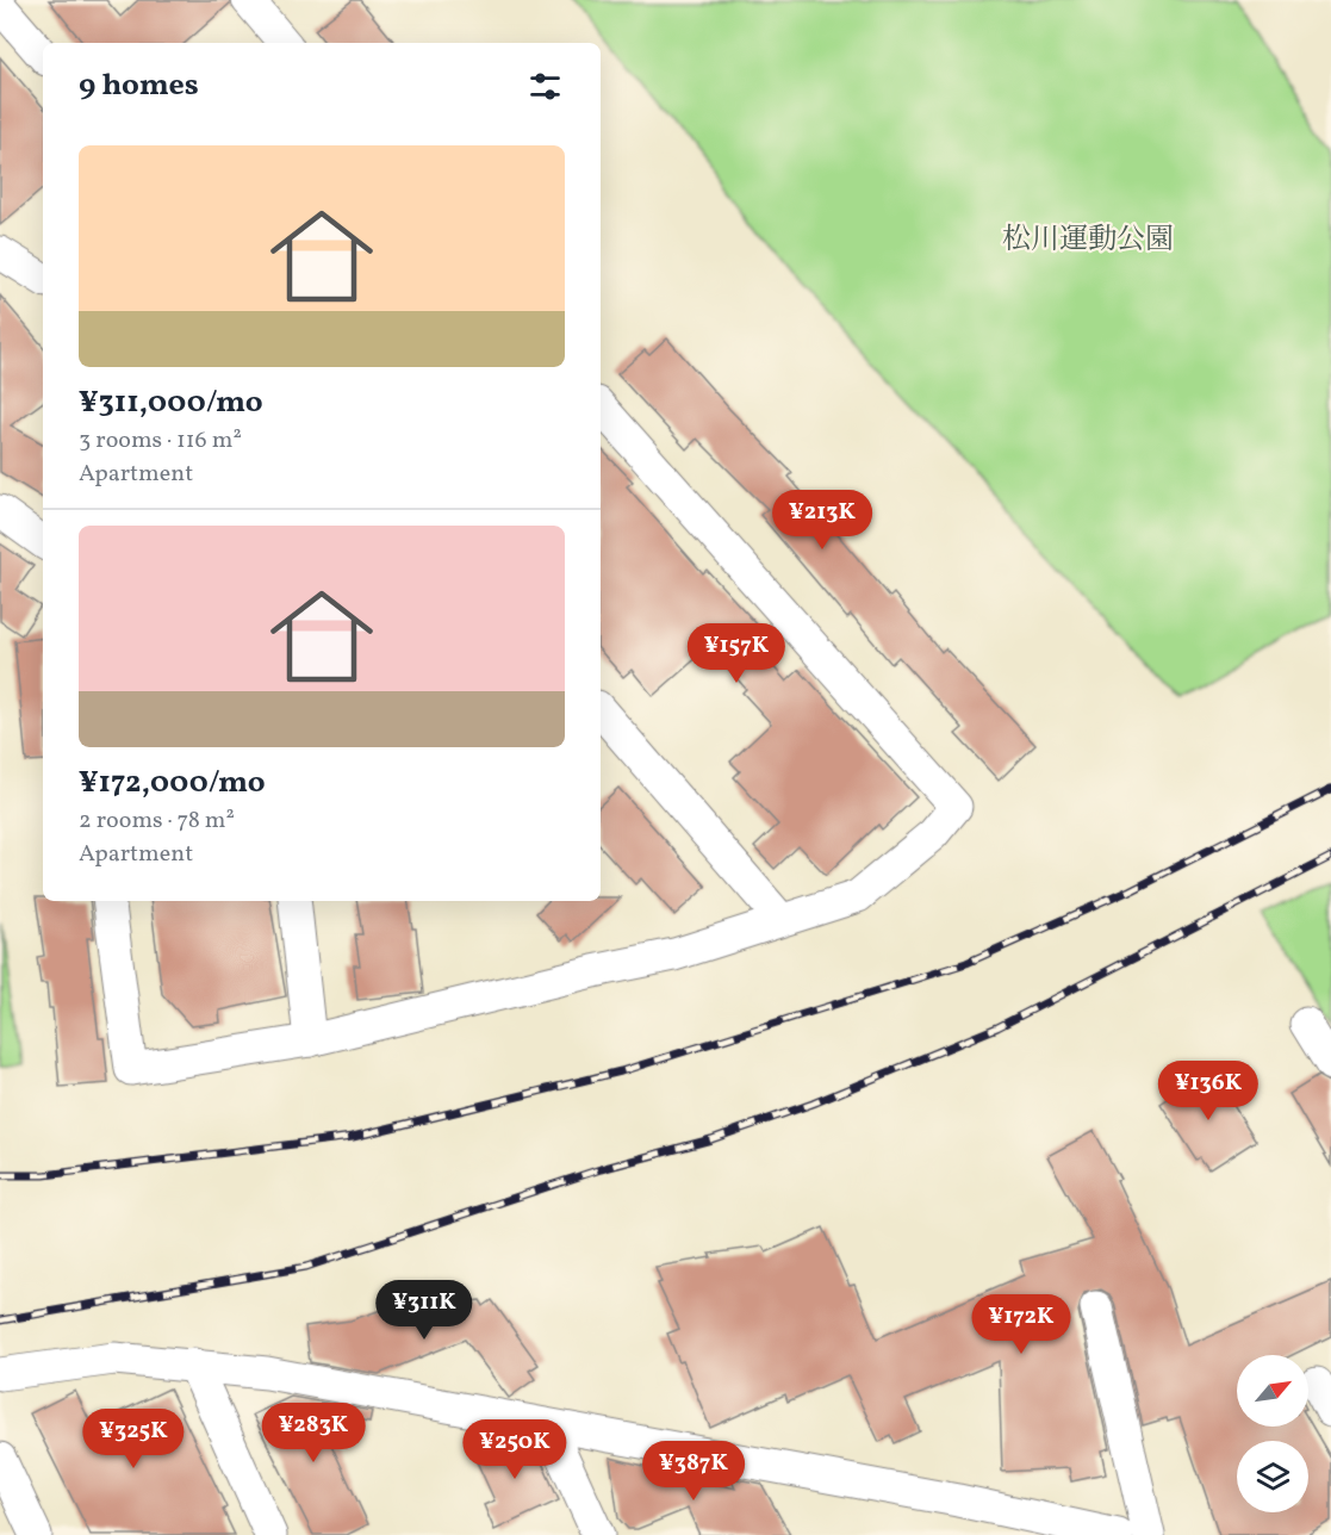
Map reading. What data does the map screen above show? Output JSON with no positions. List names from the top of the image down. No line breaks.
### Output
{"parks":["松川運動公園"],"north":"top right","page":{"heading":"9 homes","list":[{"name":"¥311,000/mo","note":"3 rooms · 116 m² · Apartment"},{"name":"¥172,000/mo","note":"2 rooms · 78 m² · Apartment"}],"price":["¥213K","¥157K","¥136K","¥311K","¥172K","¥283K","¥325K","¥250K","¥387K"]}}
